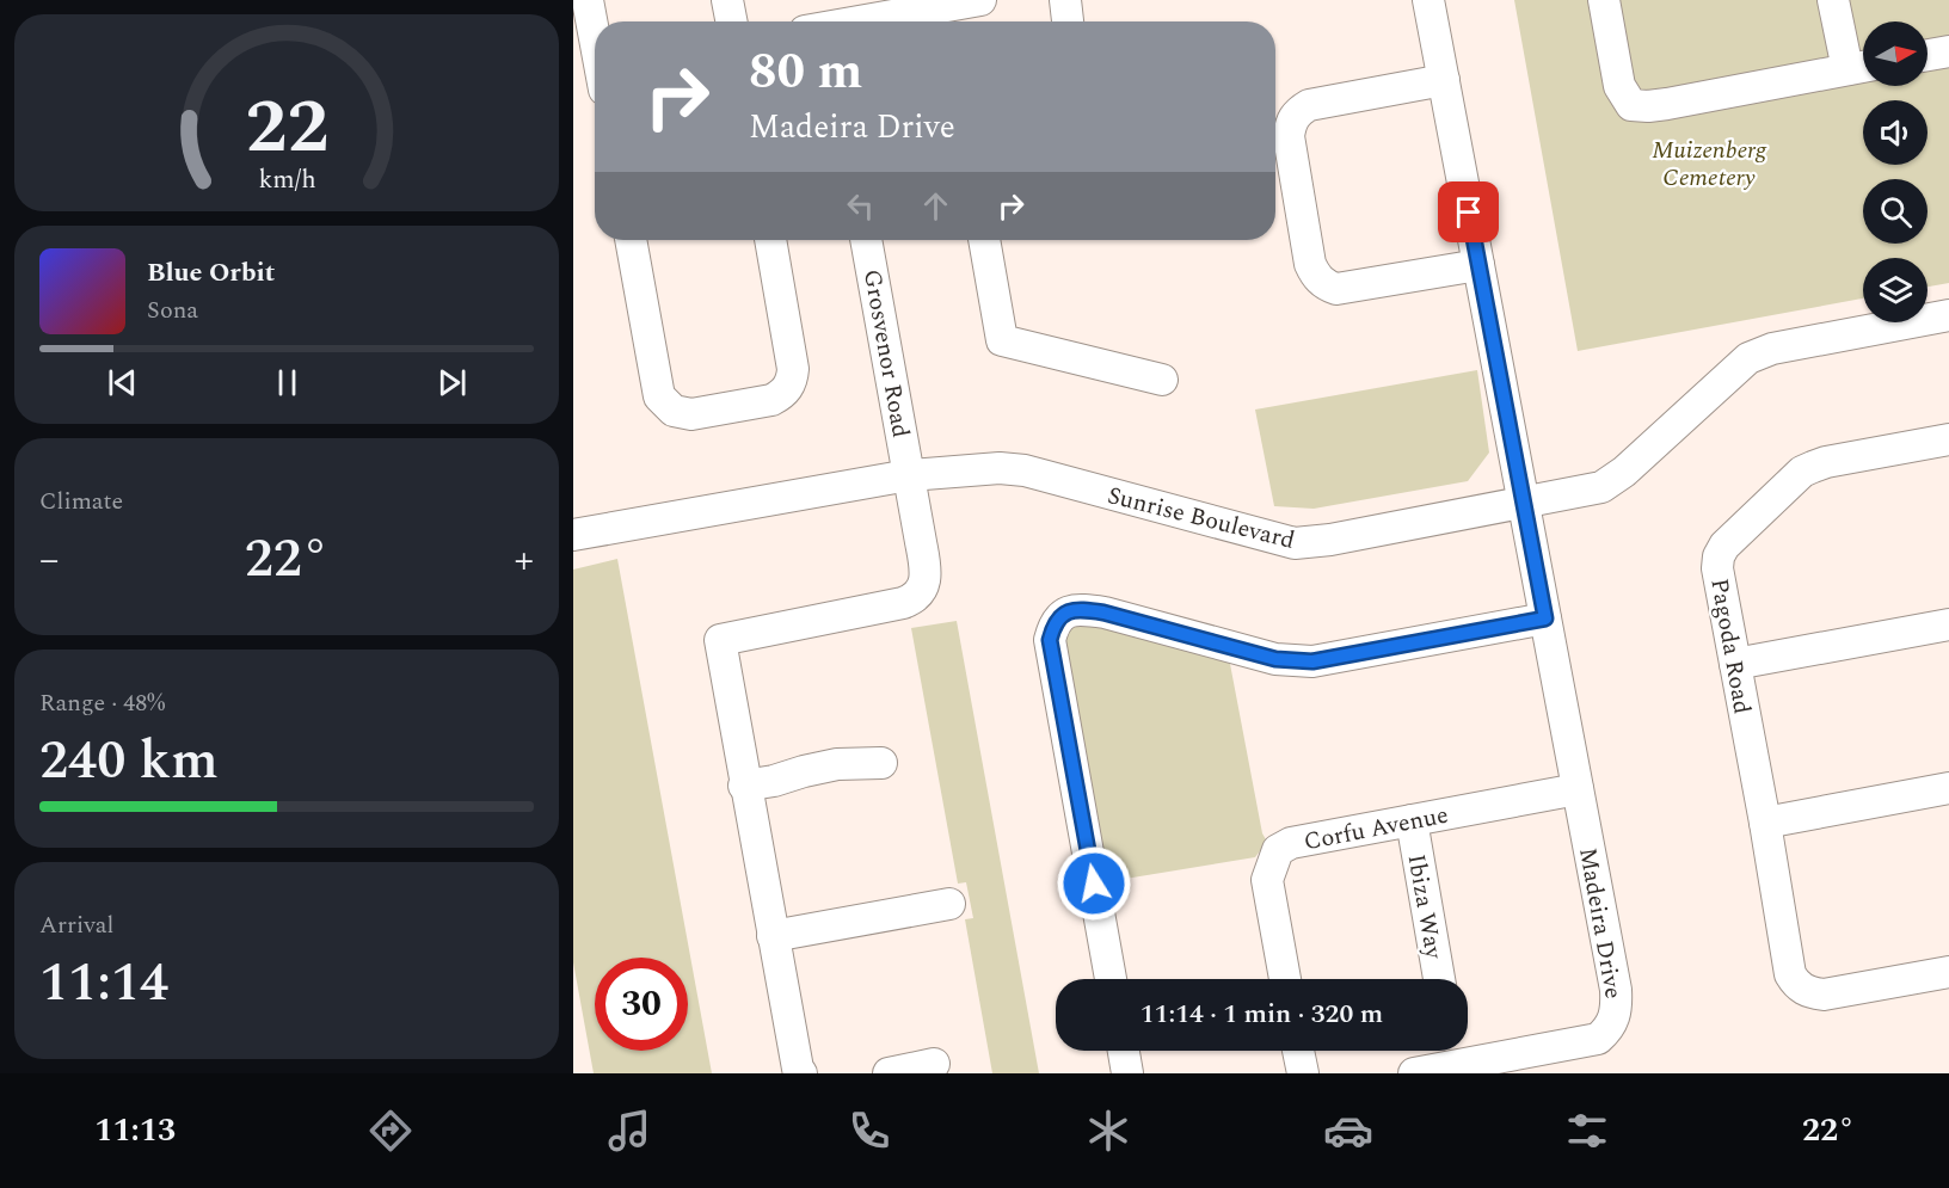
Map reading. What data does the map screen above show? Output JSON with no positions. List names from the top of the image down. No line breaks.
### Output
{"streets":{"street":["Grosvenor Road","Sunrise Boulevard","Pagoda Road","Corfu Avenue","Ibiza Way","Madeira Drive"]},"crossings":[["Grosvenor Road","Sunrise Boulevard"],["Sunrise Boulevard","Madeira Drive"],["Corfu Avenue","Ibiza Way"],["Corfu Avenue","Madeira Drive"]],"parks":["Muizenberg Cemetery"],"north":"right","page":{"turn":["80 m","Madeira Drive"],"song":["Blue Orbit","Sona"],"tile":["Climate",["Range · 48%","240 km"],["Arrival","11:14"]],"heat":["−","22°","+"],"limit":"30","trip":"11:14 · 1 min · 320 m","tabs":["11:13","22°"],"gauge":["22","km/h"]}}
